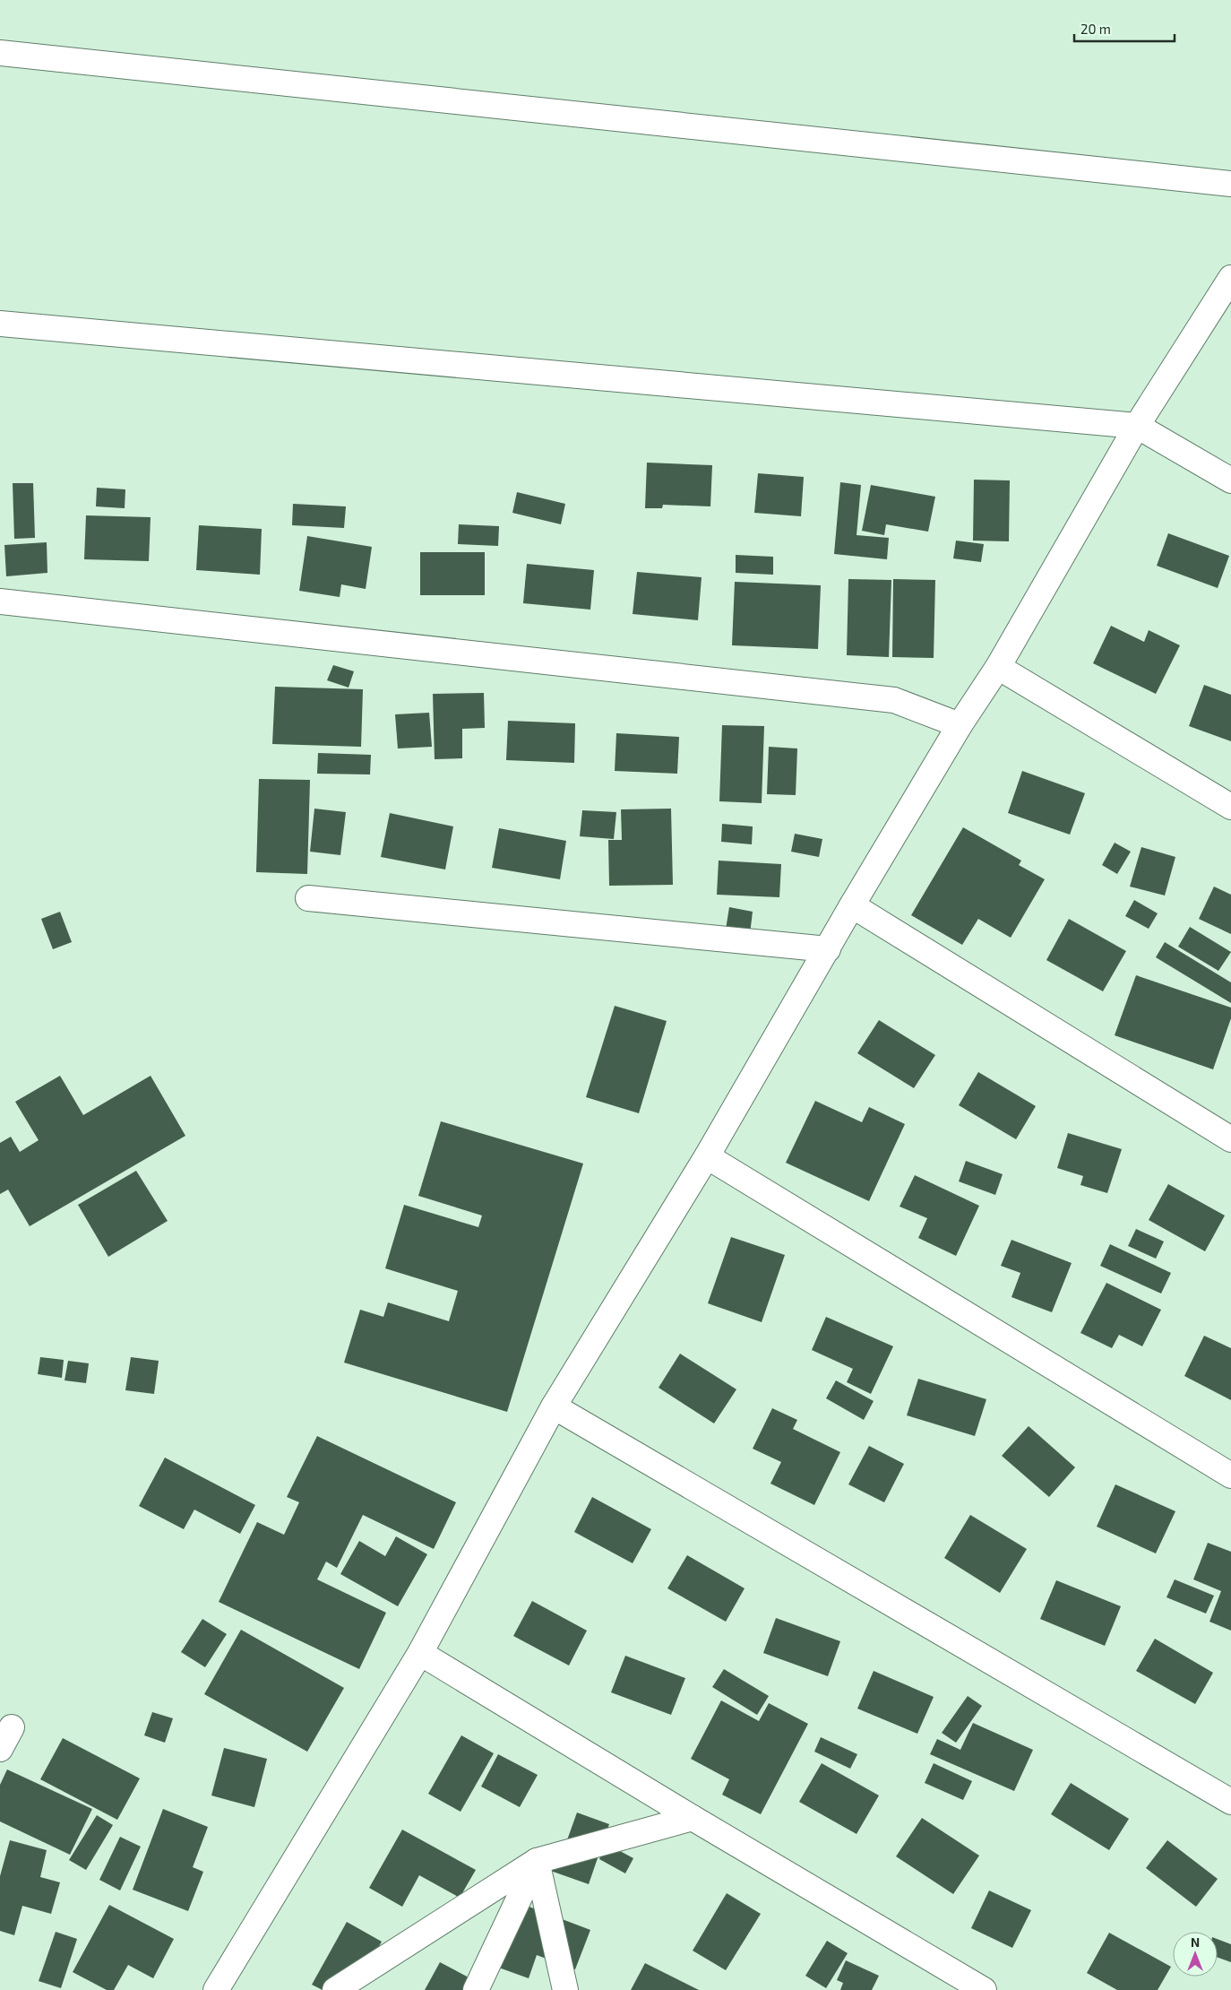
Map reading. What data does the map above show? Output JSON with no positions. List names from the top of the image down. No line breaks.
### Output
{"scale_bar":"20 m","north":"top"}
